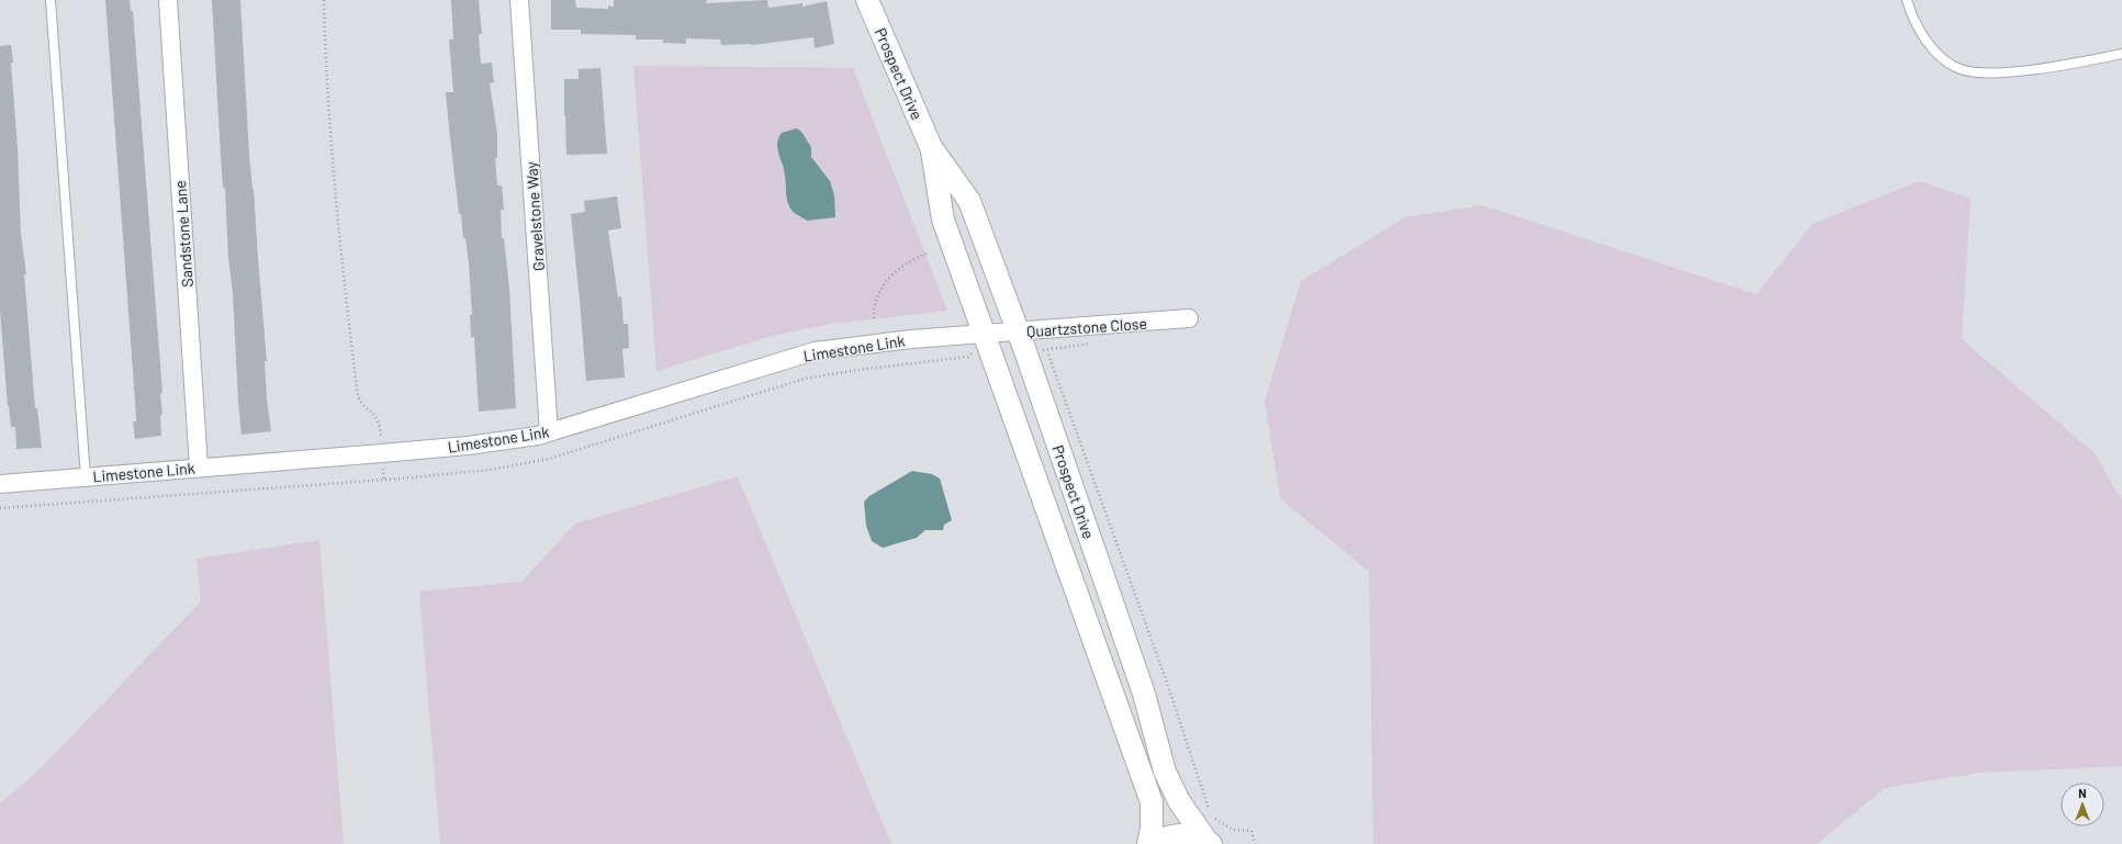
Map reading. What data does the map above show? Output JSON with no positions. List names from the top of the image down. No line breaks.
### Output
{"streets":{"street":["Prospect Drive","Gravelstone Way","Sandstone Lane","Quartzstone Close","Limestone Link"]},"crossings":[["Prospect Drive","Quartzstone Close"],["Prospect Drive","Limestone Link"],["Gravelstone Way","Limestone Link"],["Sandstone Lane","Limestone Link"],["Quartzstone Close","Limestone Link"]],"north":"top"}
